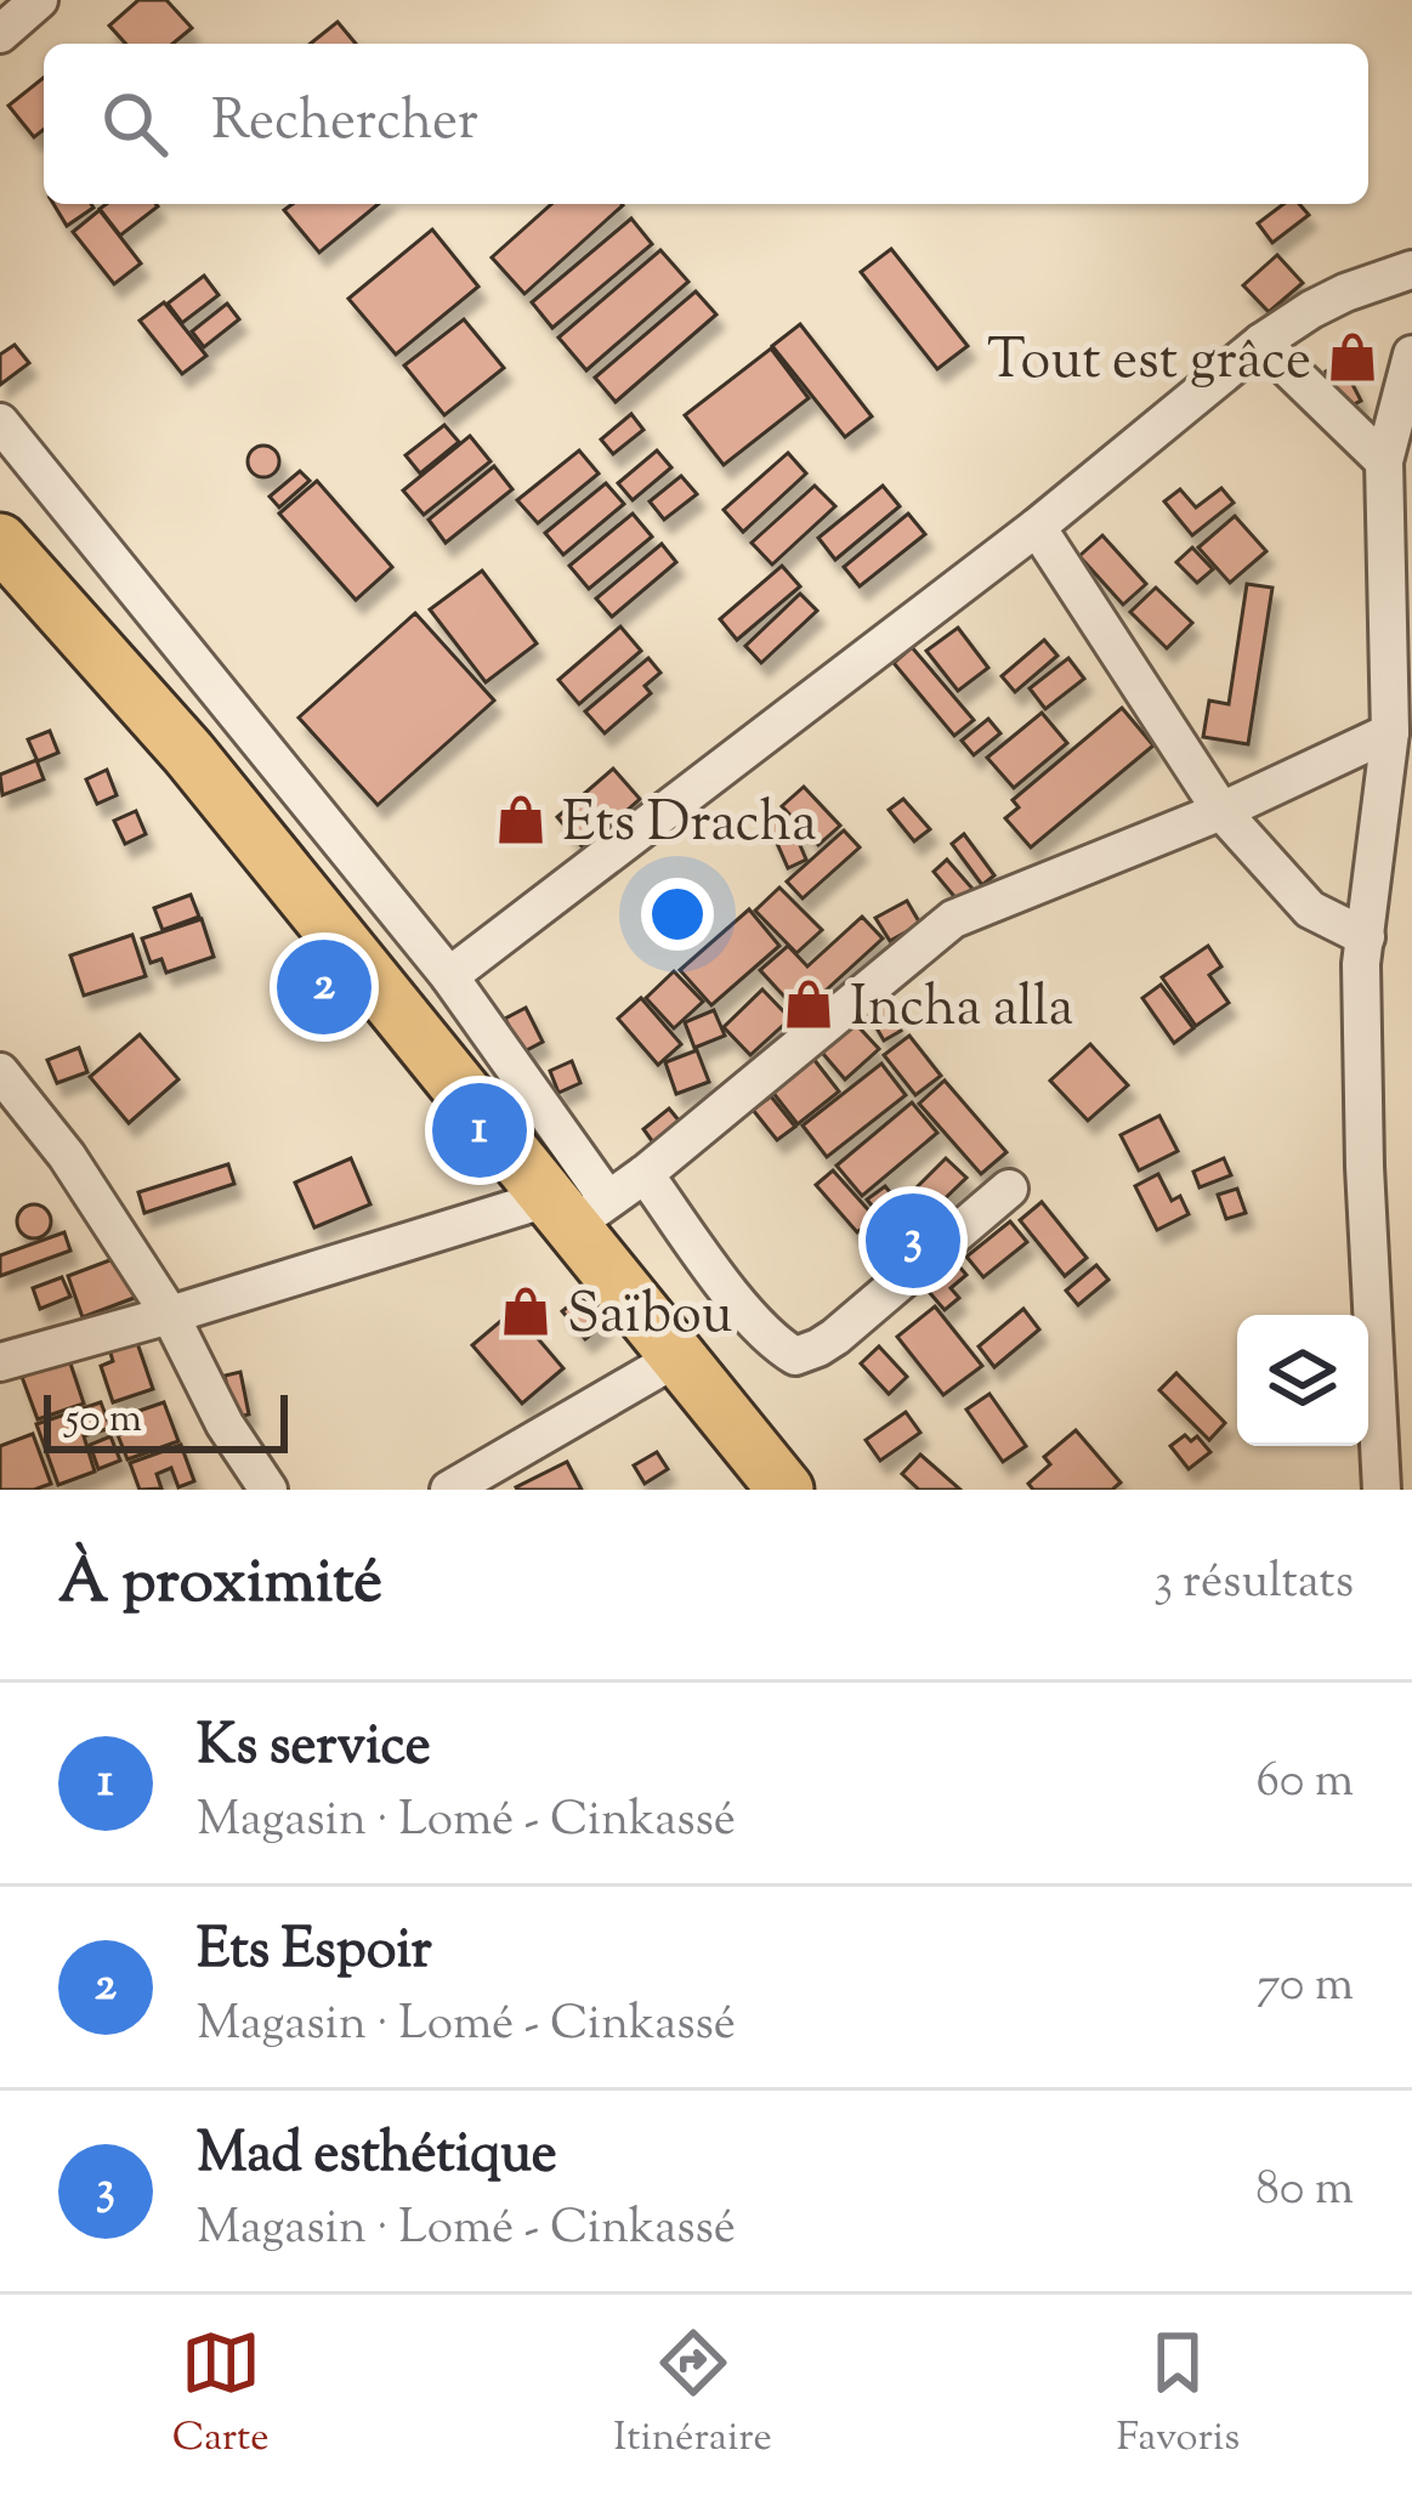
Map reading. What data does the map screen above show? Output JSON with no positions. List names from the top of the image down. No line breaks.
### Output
{"places":{"shop":["Tout est grâce","Ets Dracha","Incha alla","Saïbou"]},"scale_bar":"50 m","page":{"search":"Rechercher","pins":["2","1","3"],"scale":"50 m","heading":["À proximité","3 résultats"],"list":[{"mark":"1","name":"Ks service","note":"Magasin · Lomé - Cinkassé","value":"60 m"},{"mark":"2","name":"Ets Espoir","note":"Magasin · Lomé - Cinkassé","value":"70 m"},{"mark":"3","name":"Mad esthétique","note":"Magasin · Lomé - Cinkassé","value":"80 m"}],"nav":["Carte","Itinéraire","Favoris"]}}
